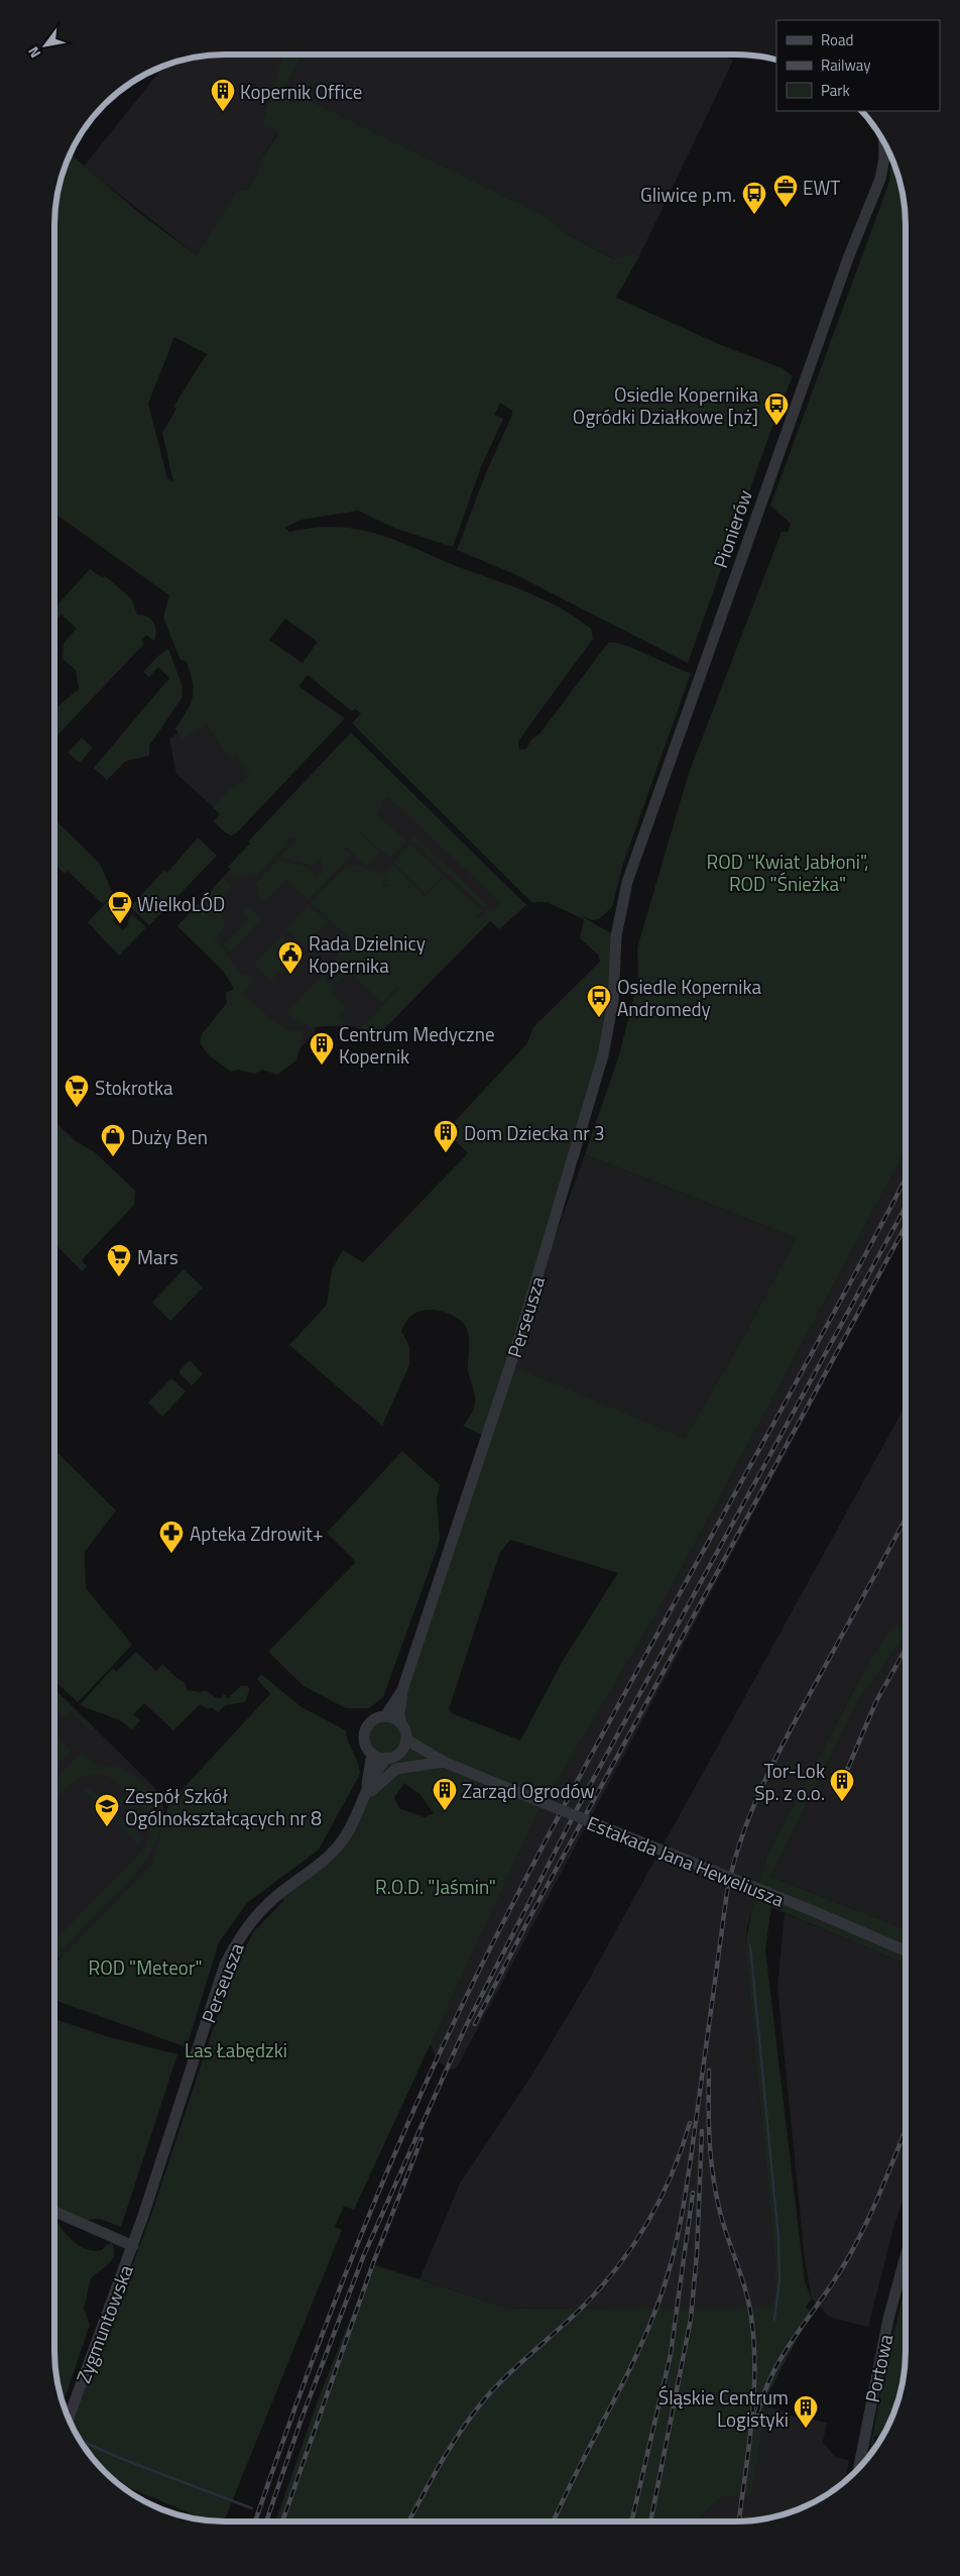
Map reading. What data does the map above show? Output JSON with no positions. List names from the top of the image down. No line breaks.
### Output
{"streets":{"street":["Pionierów","Perseusza","Estakada Jana Heweliusza","Zygmuntowska","Portowa"]},"crossings":[["Pionierów","Perseusza"],["Perseusza","Zygmuntowska"]],"parks":["ROD \"Kwiat Jabłoni\", ROD \"Śnieżka\"","R.O.D. \"Jaśmin\"","ROD \"Meteor\"","Las Łabędzki"],"places":{"building":["Kopernik Office","Centrum Medyczne Kopernik","Dom Dziecka nr 3","Tor-Lok Sp. z o.o.","Zarząd Ogrodów","Śląskie Centrum Logistyki"],"office":["EWT"],"bus stop":["Gliwice p.m.","Osiedle Kopernika Ogródki Działkowe [nż]","Osiedle Kopernika Andromedy"],"cafe":["WielkoLÓD"],"public building":["Rada Dzielnicy Kopernika"],"supermarket":["Stokrotka","Mars"],"shop":["Duży Ben"],"pharmacy":["Apteka Zdrowit+"],"school or university":["Zespół Szkół Ogólnokształcących nr 8"]},"legend":["Road","Railway","Park"],"north":"bottom left"}
